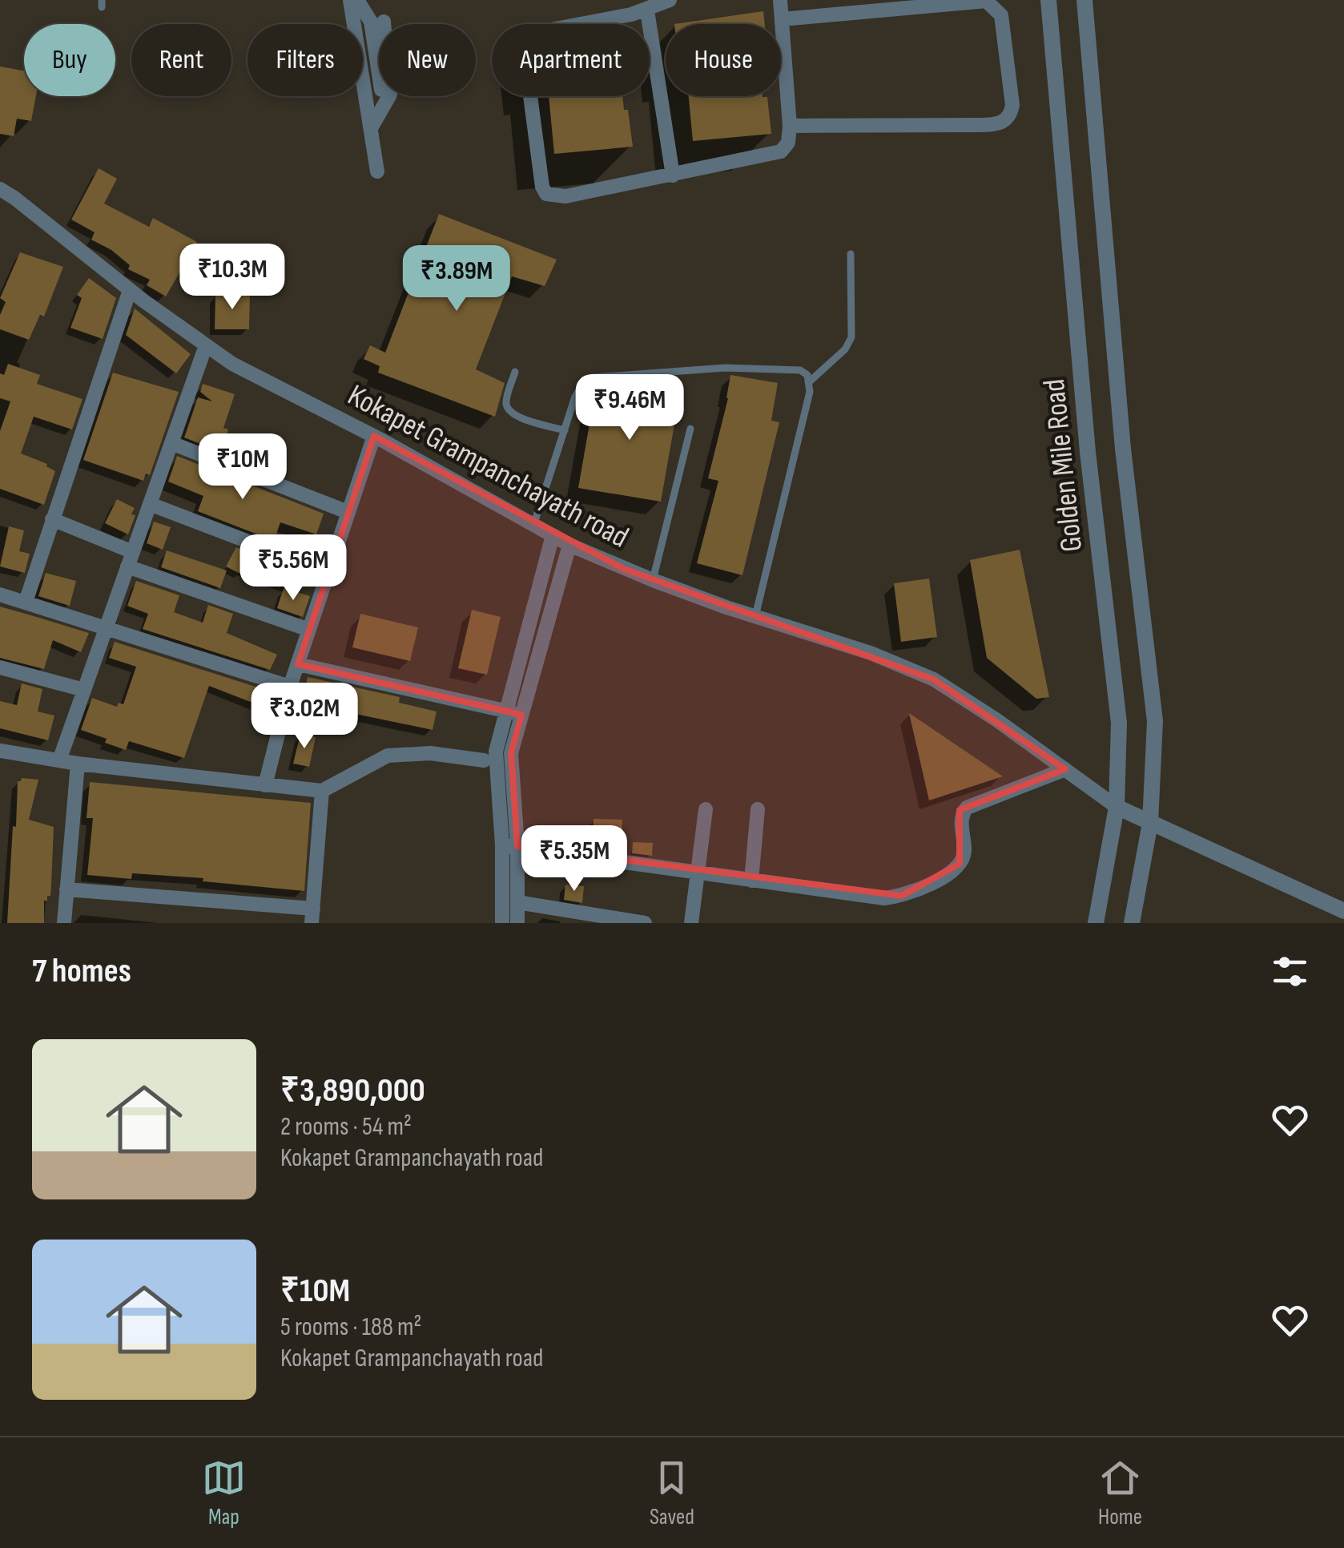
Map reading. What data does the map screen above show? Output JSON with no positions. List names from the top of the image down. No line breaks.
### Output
{"streets":{"street":["Kokapet Grampanchayath road","Golden Mile Road"]},"crossings":[["Kokapet Grampanchayath road","Golden Mile Road"]],"page":{"chip":["Buy","Rent","Filters","New","Apartment","House"],"price":["₹10.3M","₹3.89M","₹9.46M","₹10M","₹5.56M","₹3.02M","₹5.35M"],"heading":"7 homes","list":[{"name":"₹3,890,000","note":"2 rooms · 54 m² · Kokapet Grampanchayath road"},{"name":"₹10M","note":"5 rooms · 188 m² · Kokapet Grampanchayath road"}],"tabs":["Map","Saved","Home"]}}
